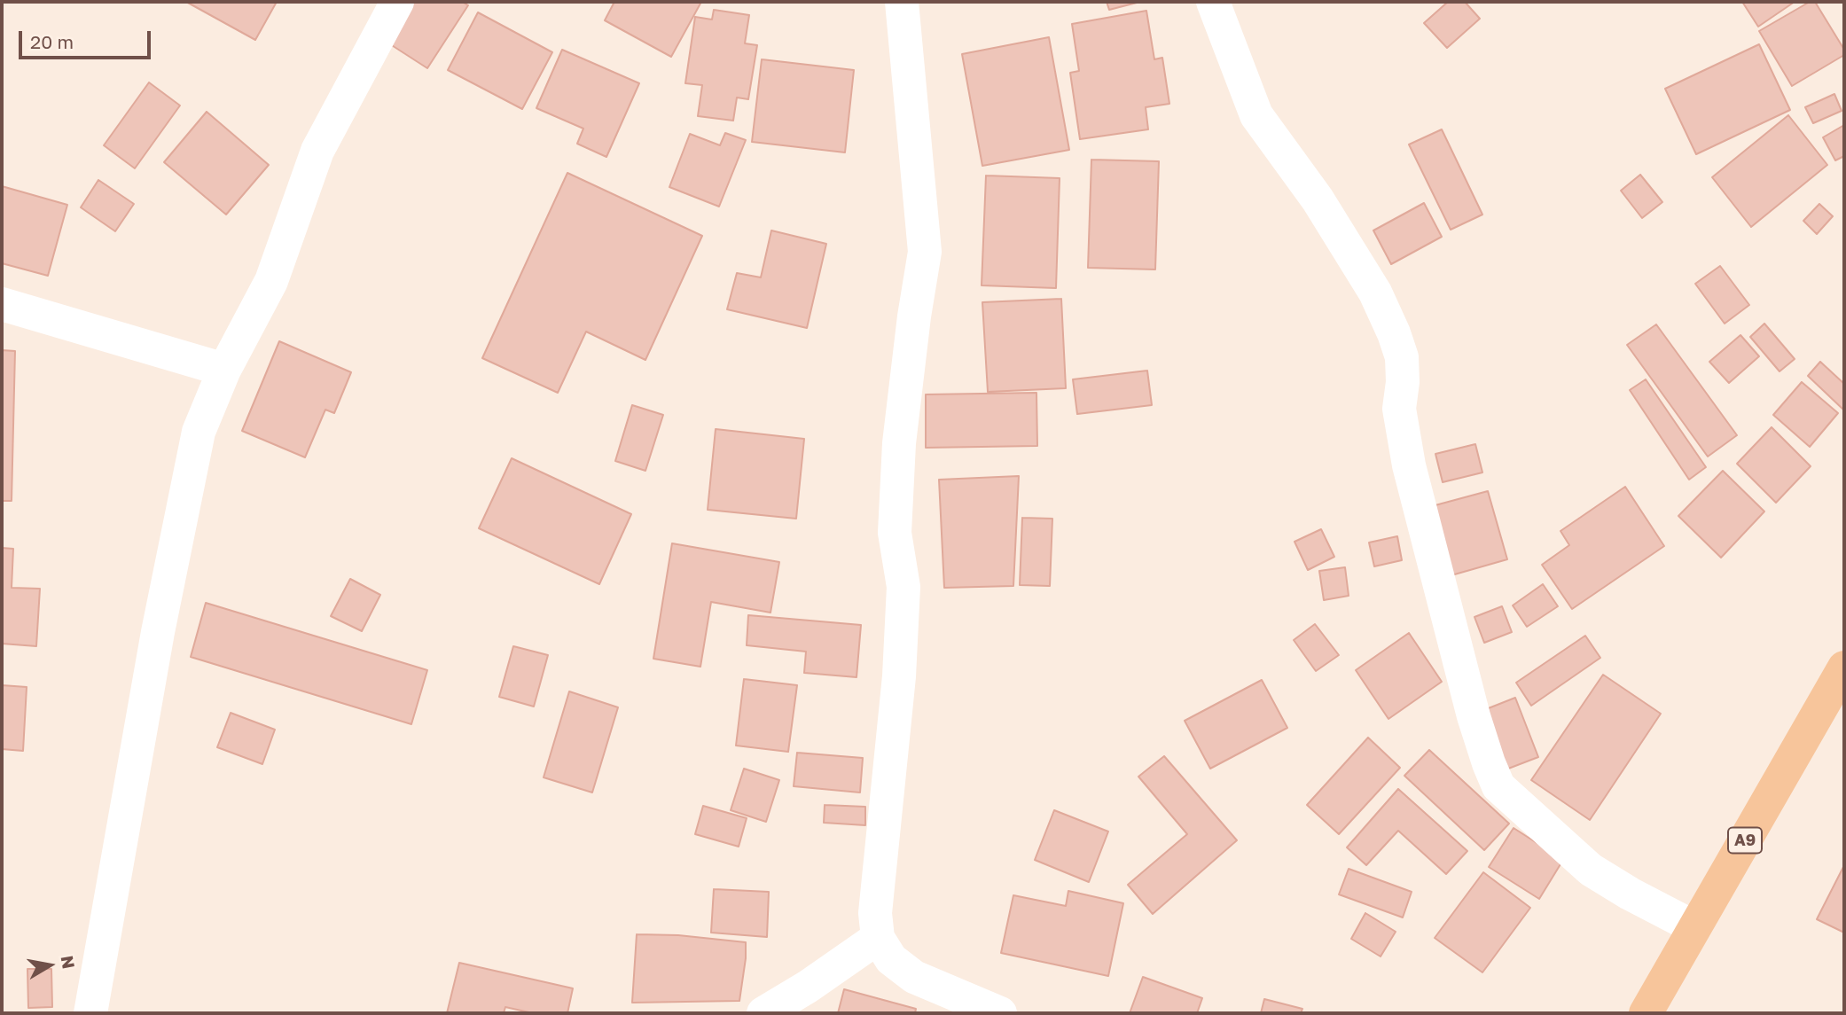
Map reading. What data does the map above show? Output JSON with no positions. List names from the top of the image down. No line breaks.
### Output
{"streets":{"main road":["A9"]},"scale_bar":"20 m","north":"right"}
